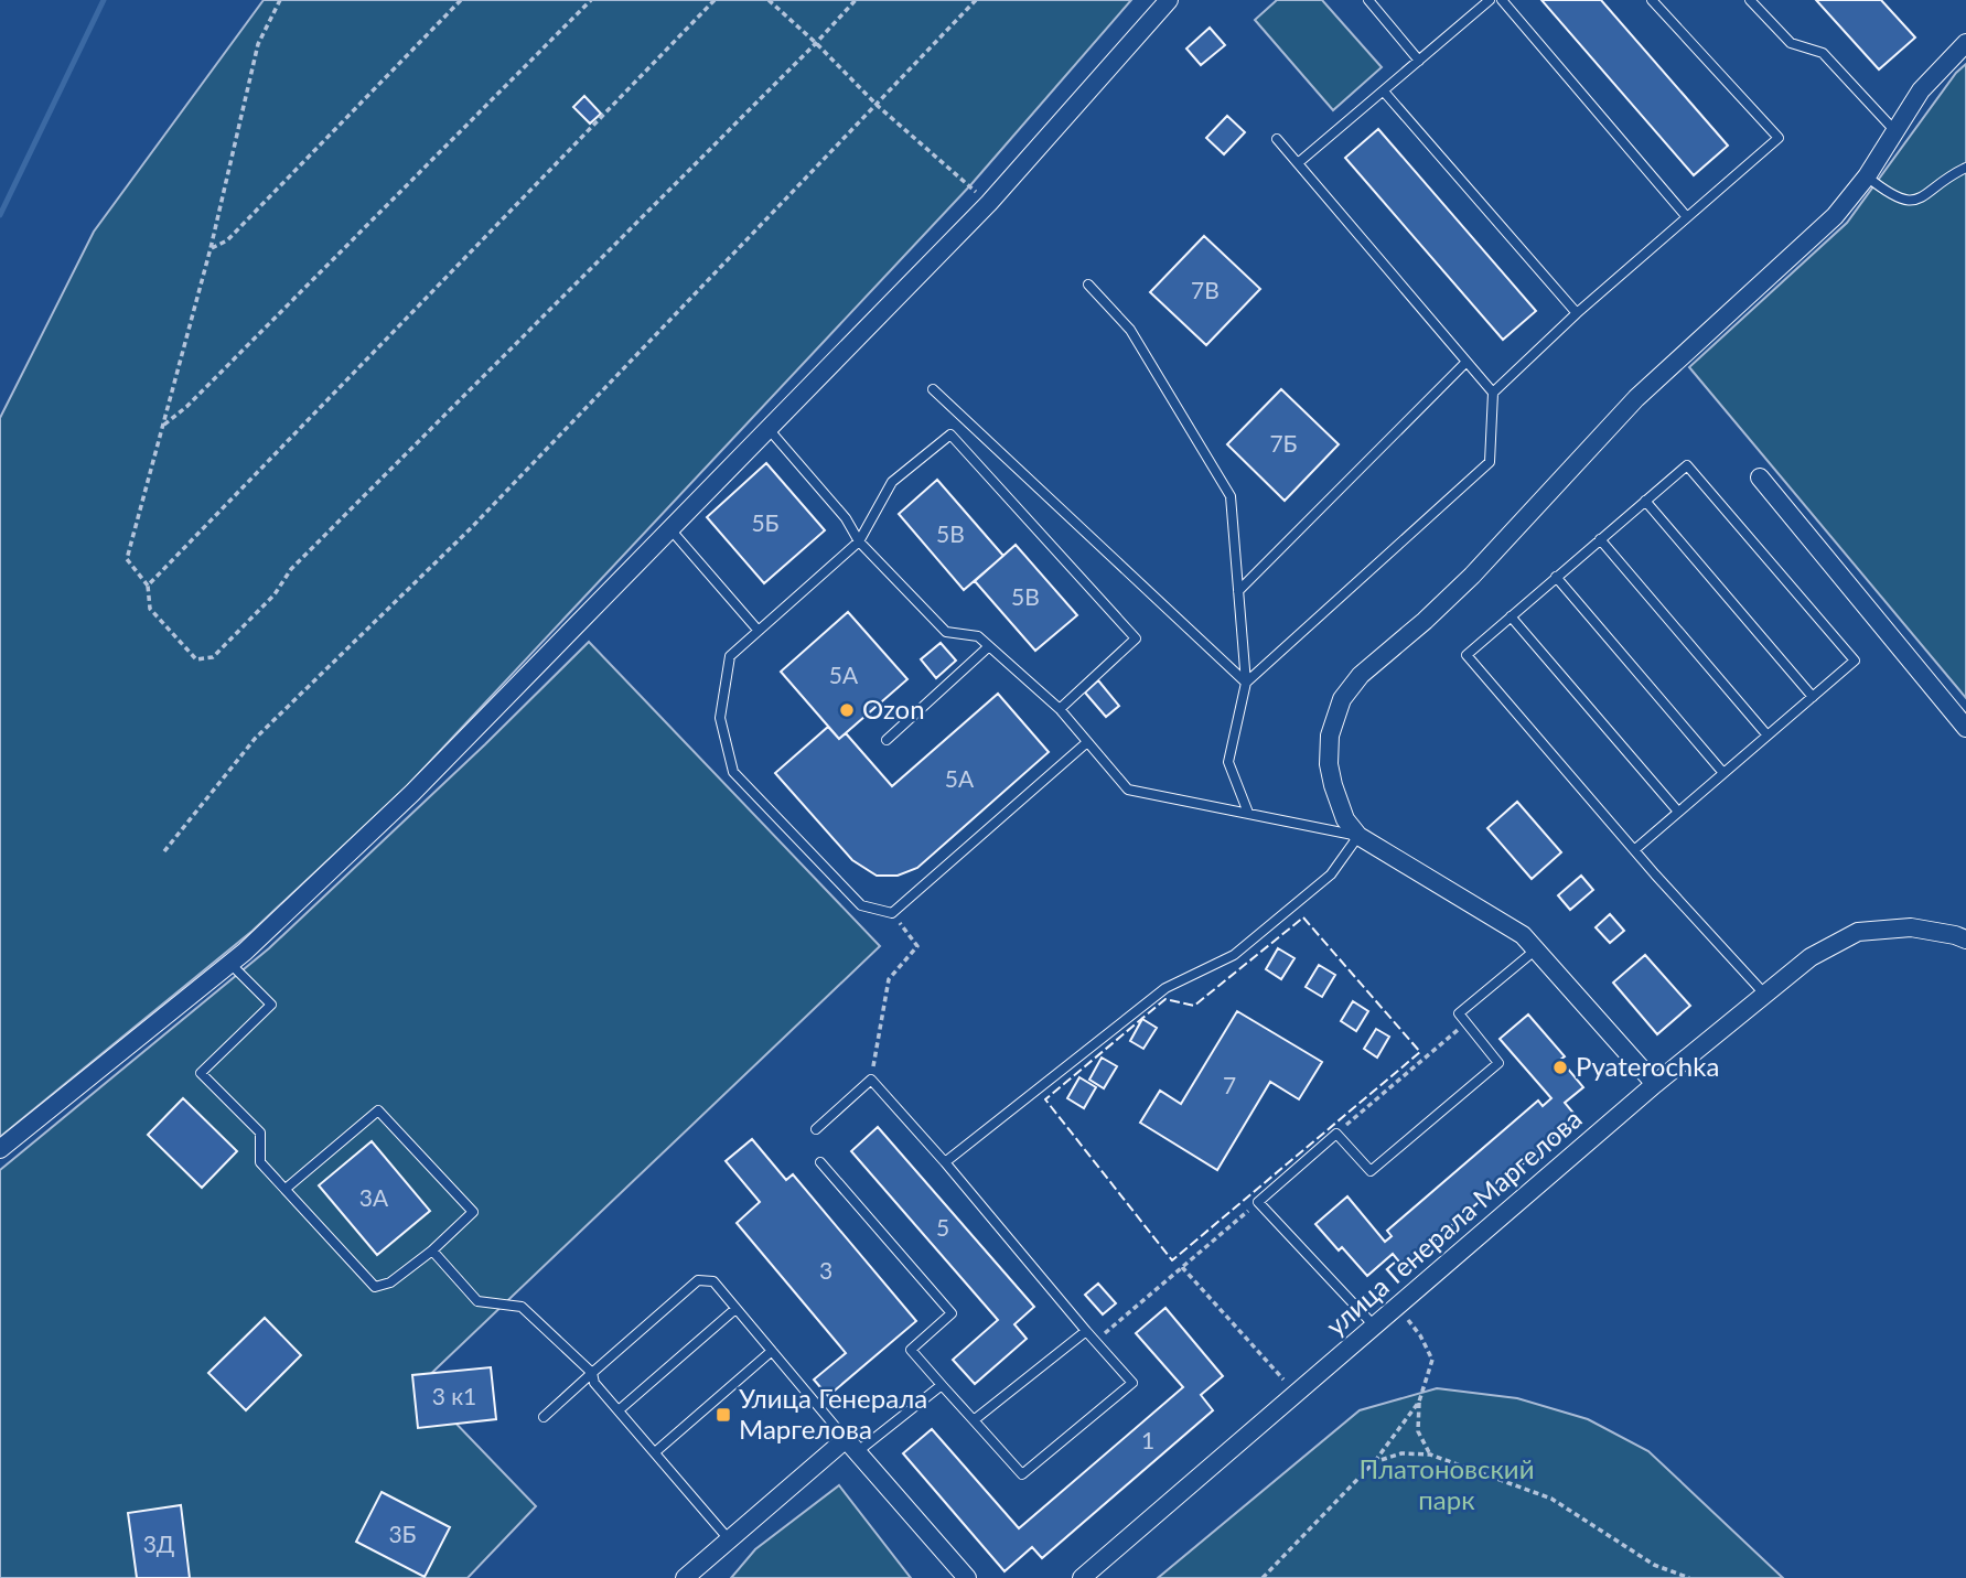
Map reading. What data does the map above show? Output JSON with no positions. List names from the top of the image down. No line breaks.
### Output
{"streets":{"street":["улица Генерала Маргелова"]},"parks":["Платоновский парк"],"places":{"other":["Ozon","Pyaterochka"],"transit":["Улица Генерала Маргелова"]},"house_numbers":["7В","7Б","5Б","5В","5В","5А","5А","7","3А","5","3","3 к1","1","3Б","3Д"]}
